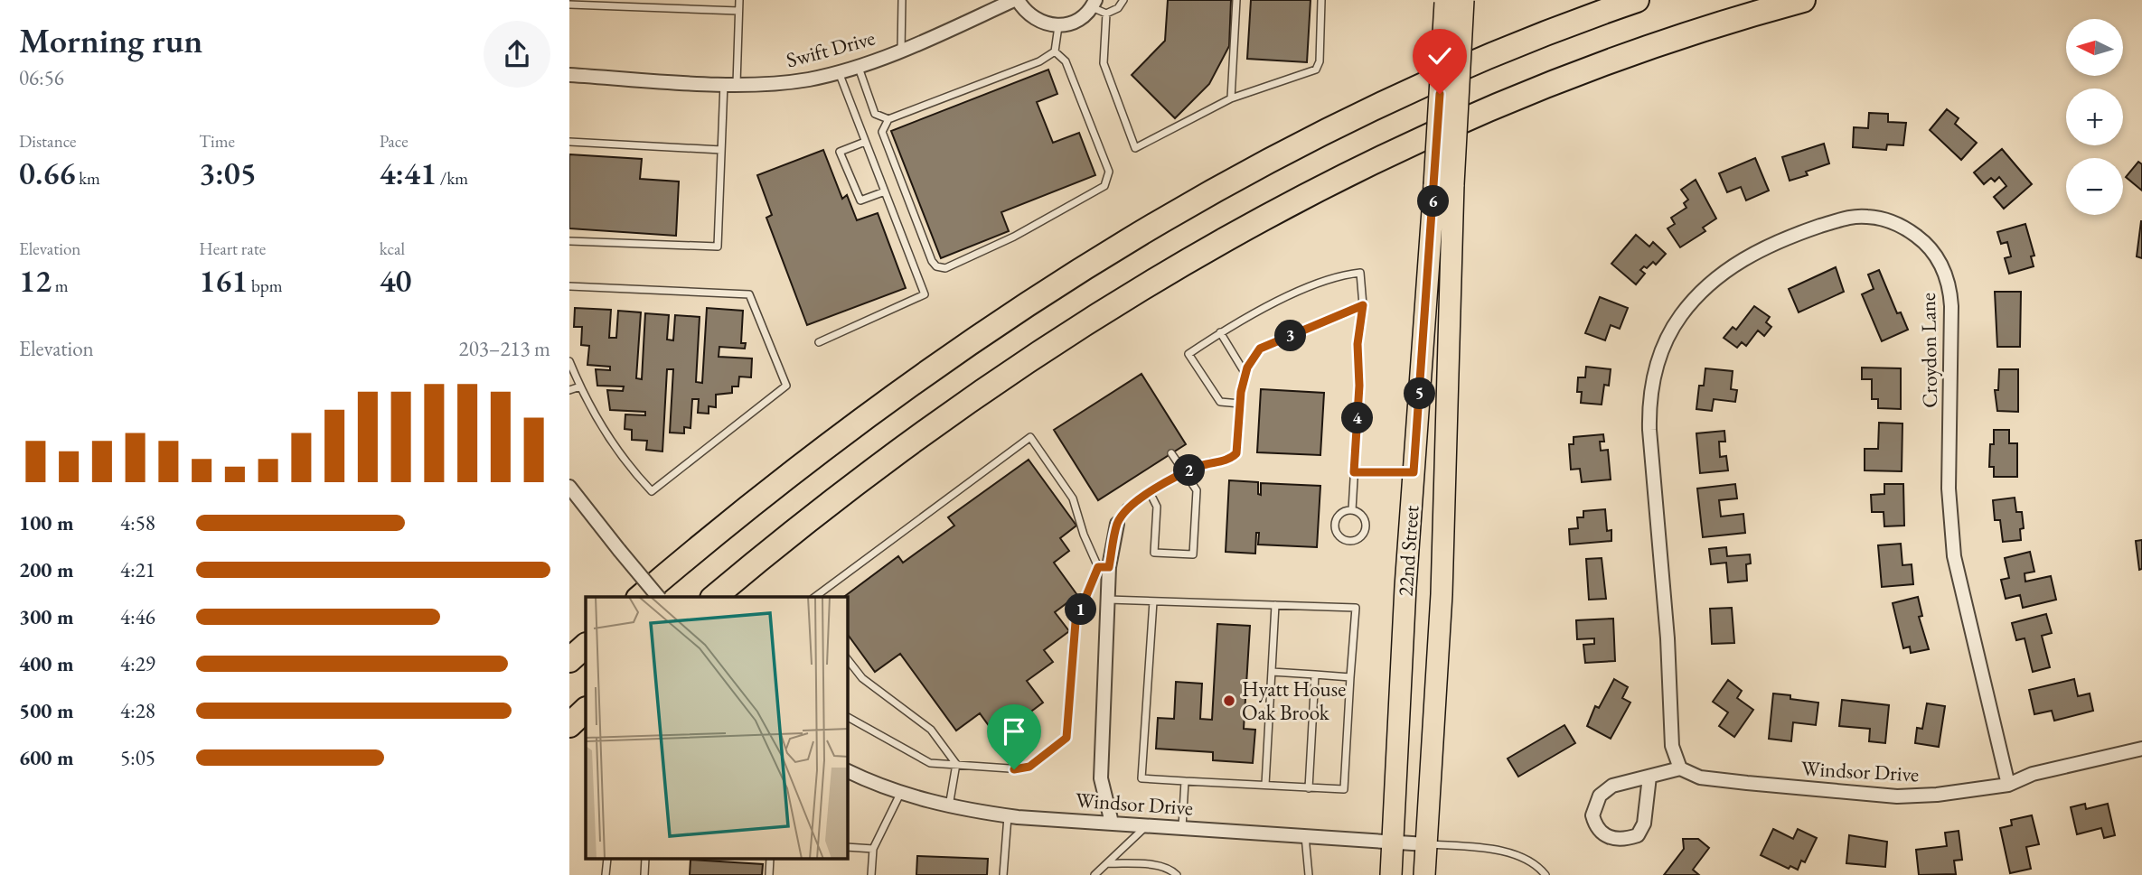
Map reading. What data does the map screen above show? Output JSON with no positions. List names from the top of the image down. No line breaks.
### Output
{"streets":{"main road":["22nd Street"],"street":["Swift Drive","Croydon Lane","Windsor Drive"]},"crossings":[["Croydon Lane","Windsor Drive"],["22nd Street","Windsor Drive"]],"places":["Hyatt House Oak Brook"],"north":"left","page":{"heading":["Morning run","06:56"],"map_buttons":["+","−"],"stats":[["Distance","0.66 km"],["Time","3:05"],["Pace","4:41 /km"],["Elevation","12 m"],["Heart rate","161 bpm"],["kcal","40"]],"pins":["6","3","5","4","2","1"],"chart":["Elevation","203–213 m"],"list":[{"name":"100 m","note":"4:58"},{"name":"200 m","note":"4:21"},{"name":"300 m","note":"4:46"},{"name":"400 m","note":"4:29"},{"name":"500 m","note":"4:28"},{"name":"600 m","note":"5:05"}]}}
